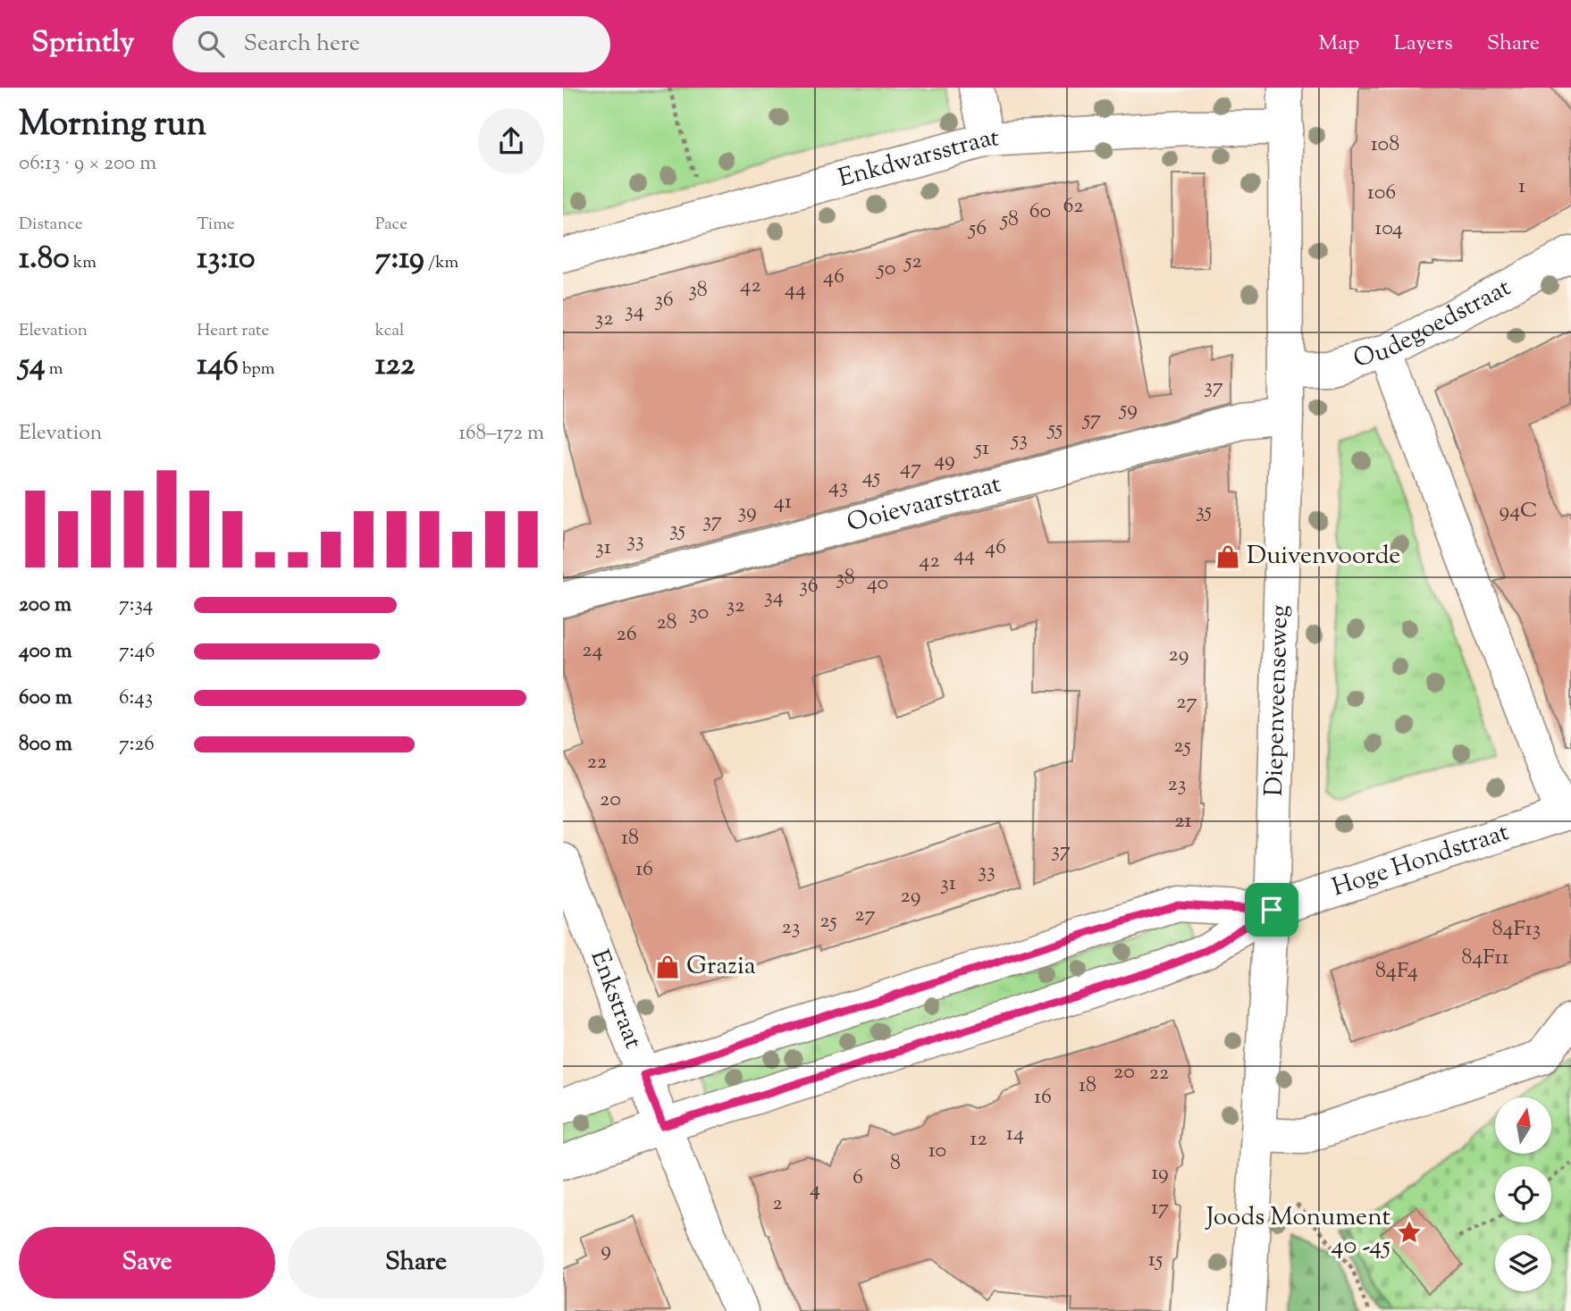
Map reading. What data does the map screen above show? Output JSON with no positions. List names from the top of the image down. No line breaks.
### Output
{"streets":{"street":["Enkdwarsstraat","Oudegoedstraat","Ooievaarstraat","Diepenveenseweg","Hoge Hondstraat","Enkstraat"]},"crossings":[["Enkdwarsstraat","Diepenveenseweg"],["Oudegoedstraat","Diepenveenseweg"],["Ooievaarstraat","Diepenveenseweg"],["Diepenveenseweg","Hoge Hondstraat"],["Hoge Hondstraat","Enkstraat"]],"places":{"shop":["Duivenvoorde","Grazia"],"place":["Joods Monument 40 -45"]},"house_numbers":["108","1","106","62","60","58","56","104","52","50","46","42","44","38","36","34","32","37","59","57","55","53","51","49","47","45","43","41","35","94C","39","37","35","33","31","46","44","42","38","40","36","34","32","30","28","26","24","29","27","25","22","23","20","21","18","37","16","33","31","29","27","25","23","84F13","84F11","84F4","20","22","18","16","14","12","10","8","19","6","4","2","17","9","15"],"north":"top","page":{"header":"Sprintly","search":"Search here","nav":["Map","Layers","Share"],"heading":["Morning run","06:13 · 9 × 200 m"],"stats":[["Distance","1.80 km"],["Time","13:10"],["Pace","7:19 /km"],["Elevation","54 m"],["Heart rate","146 bpm"],["kcal","122"]],"chart":["Elevation","168–172 m"],"list":[{"name":"200 m","note":"7:34"},{"name":"400 m","note":"7:46"},{"name":"600 m","note":"6:43"},{"name":"800 m","note":"7:26"}],"buttons":["Save","Share"]}}
